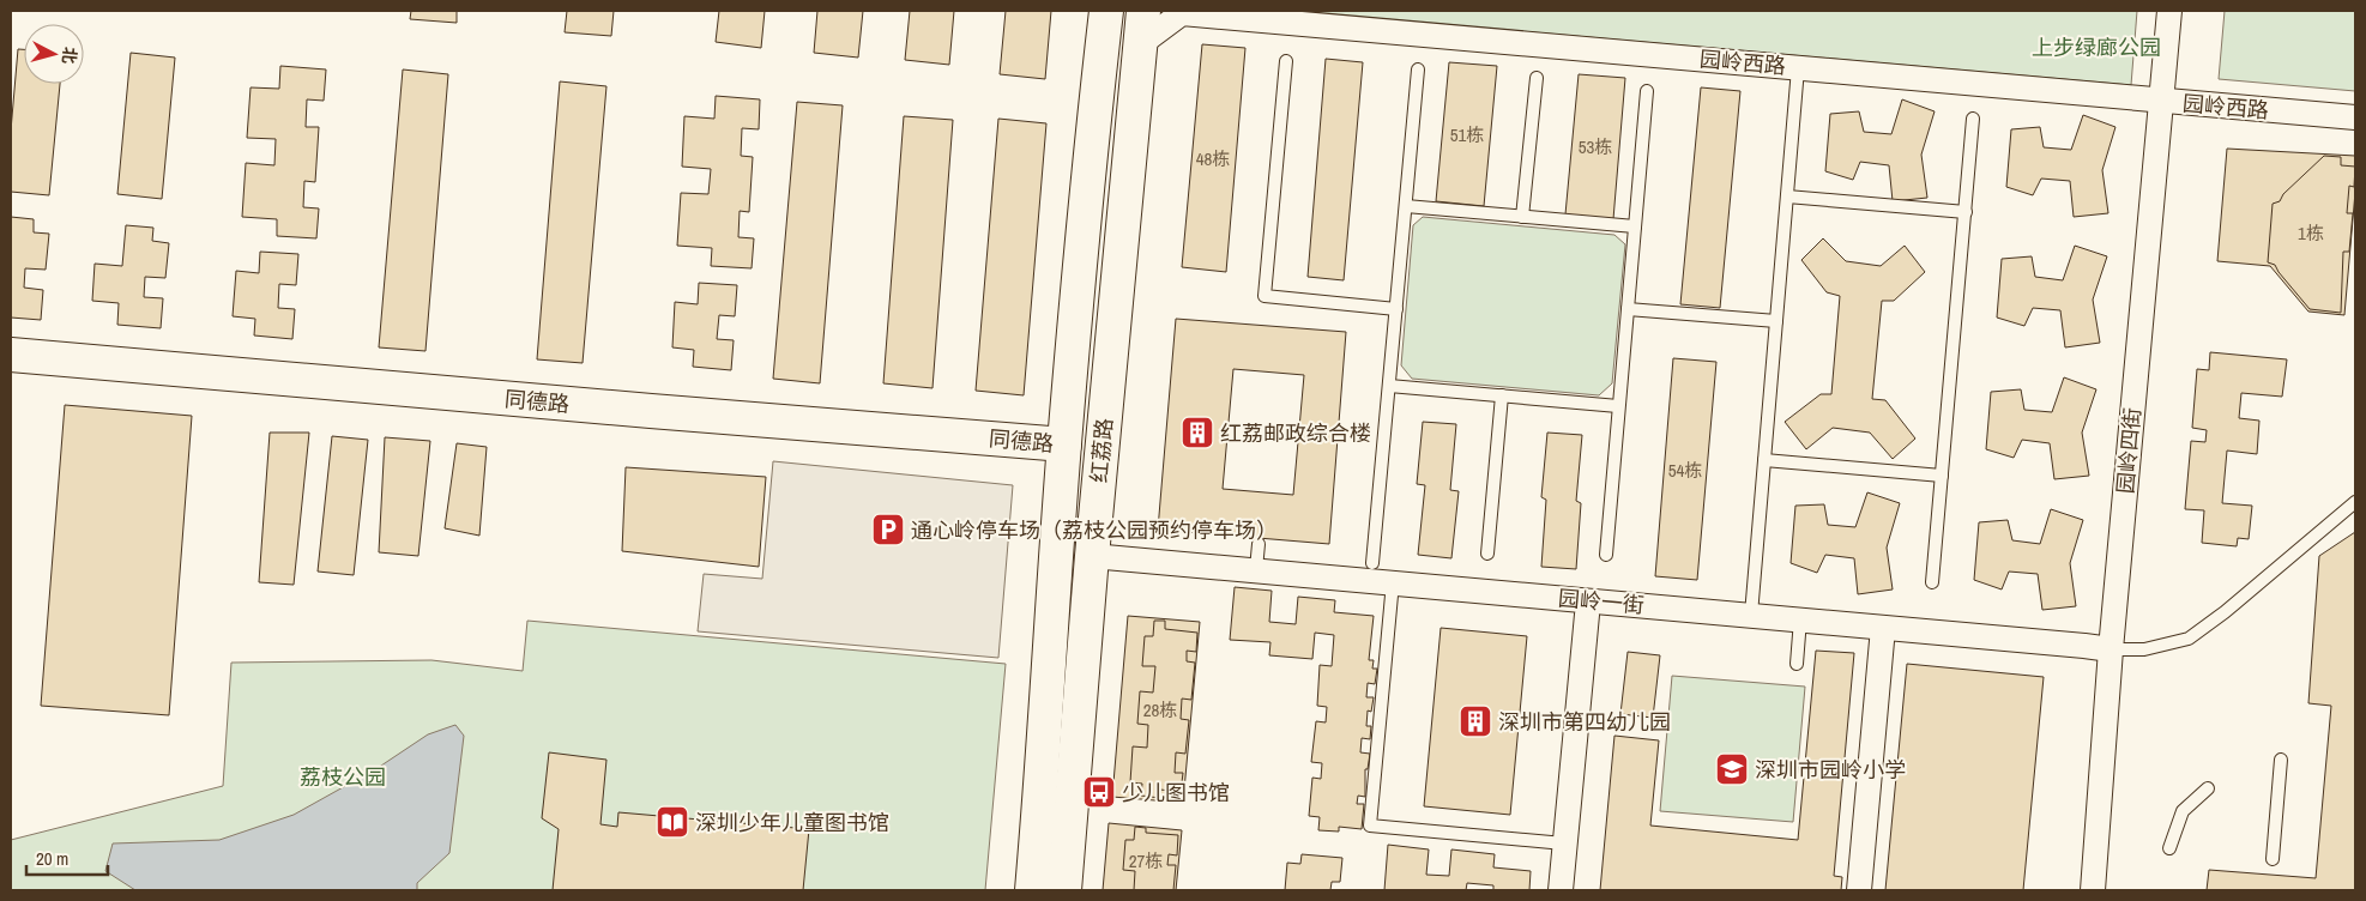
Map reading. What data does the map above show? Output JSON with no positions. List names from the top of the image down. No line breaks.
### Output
{"streets":{"main road":["同德路","红荔路"],"street":["园岭西路","园岭四街","园岭一街"]},"crossings":[["园岭西路","红荔路"],["园岭西路","园岭四街"],["同德路","红荔路"],["红荔路","园岭一街"],["园岭四街","园岭一街"]],"parks":["上步绿廊公园","荔枝公园"],"places":{"building":["红荔邮政综合楼","深圳市第四幼儿园"],"parking":["通心岭停车场（荔枝公园预约停车场）"],"school or university":["深圳市园岭小学"],"bus stop":["少儿图书馆"],"library":["深圳少年儿童图书馆"]},"house_numbers":["51栋","53栋","48栋","1栋","54栋","28栋","27栋"],"scale_bar":"20 m","north":"right"}
